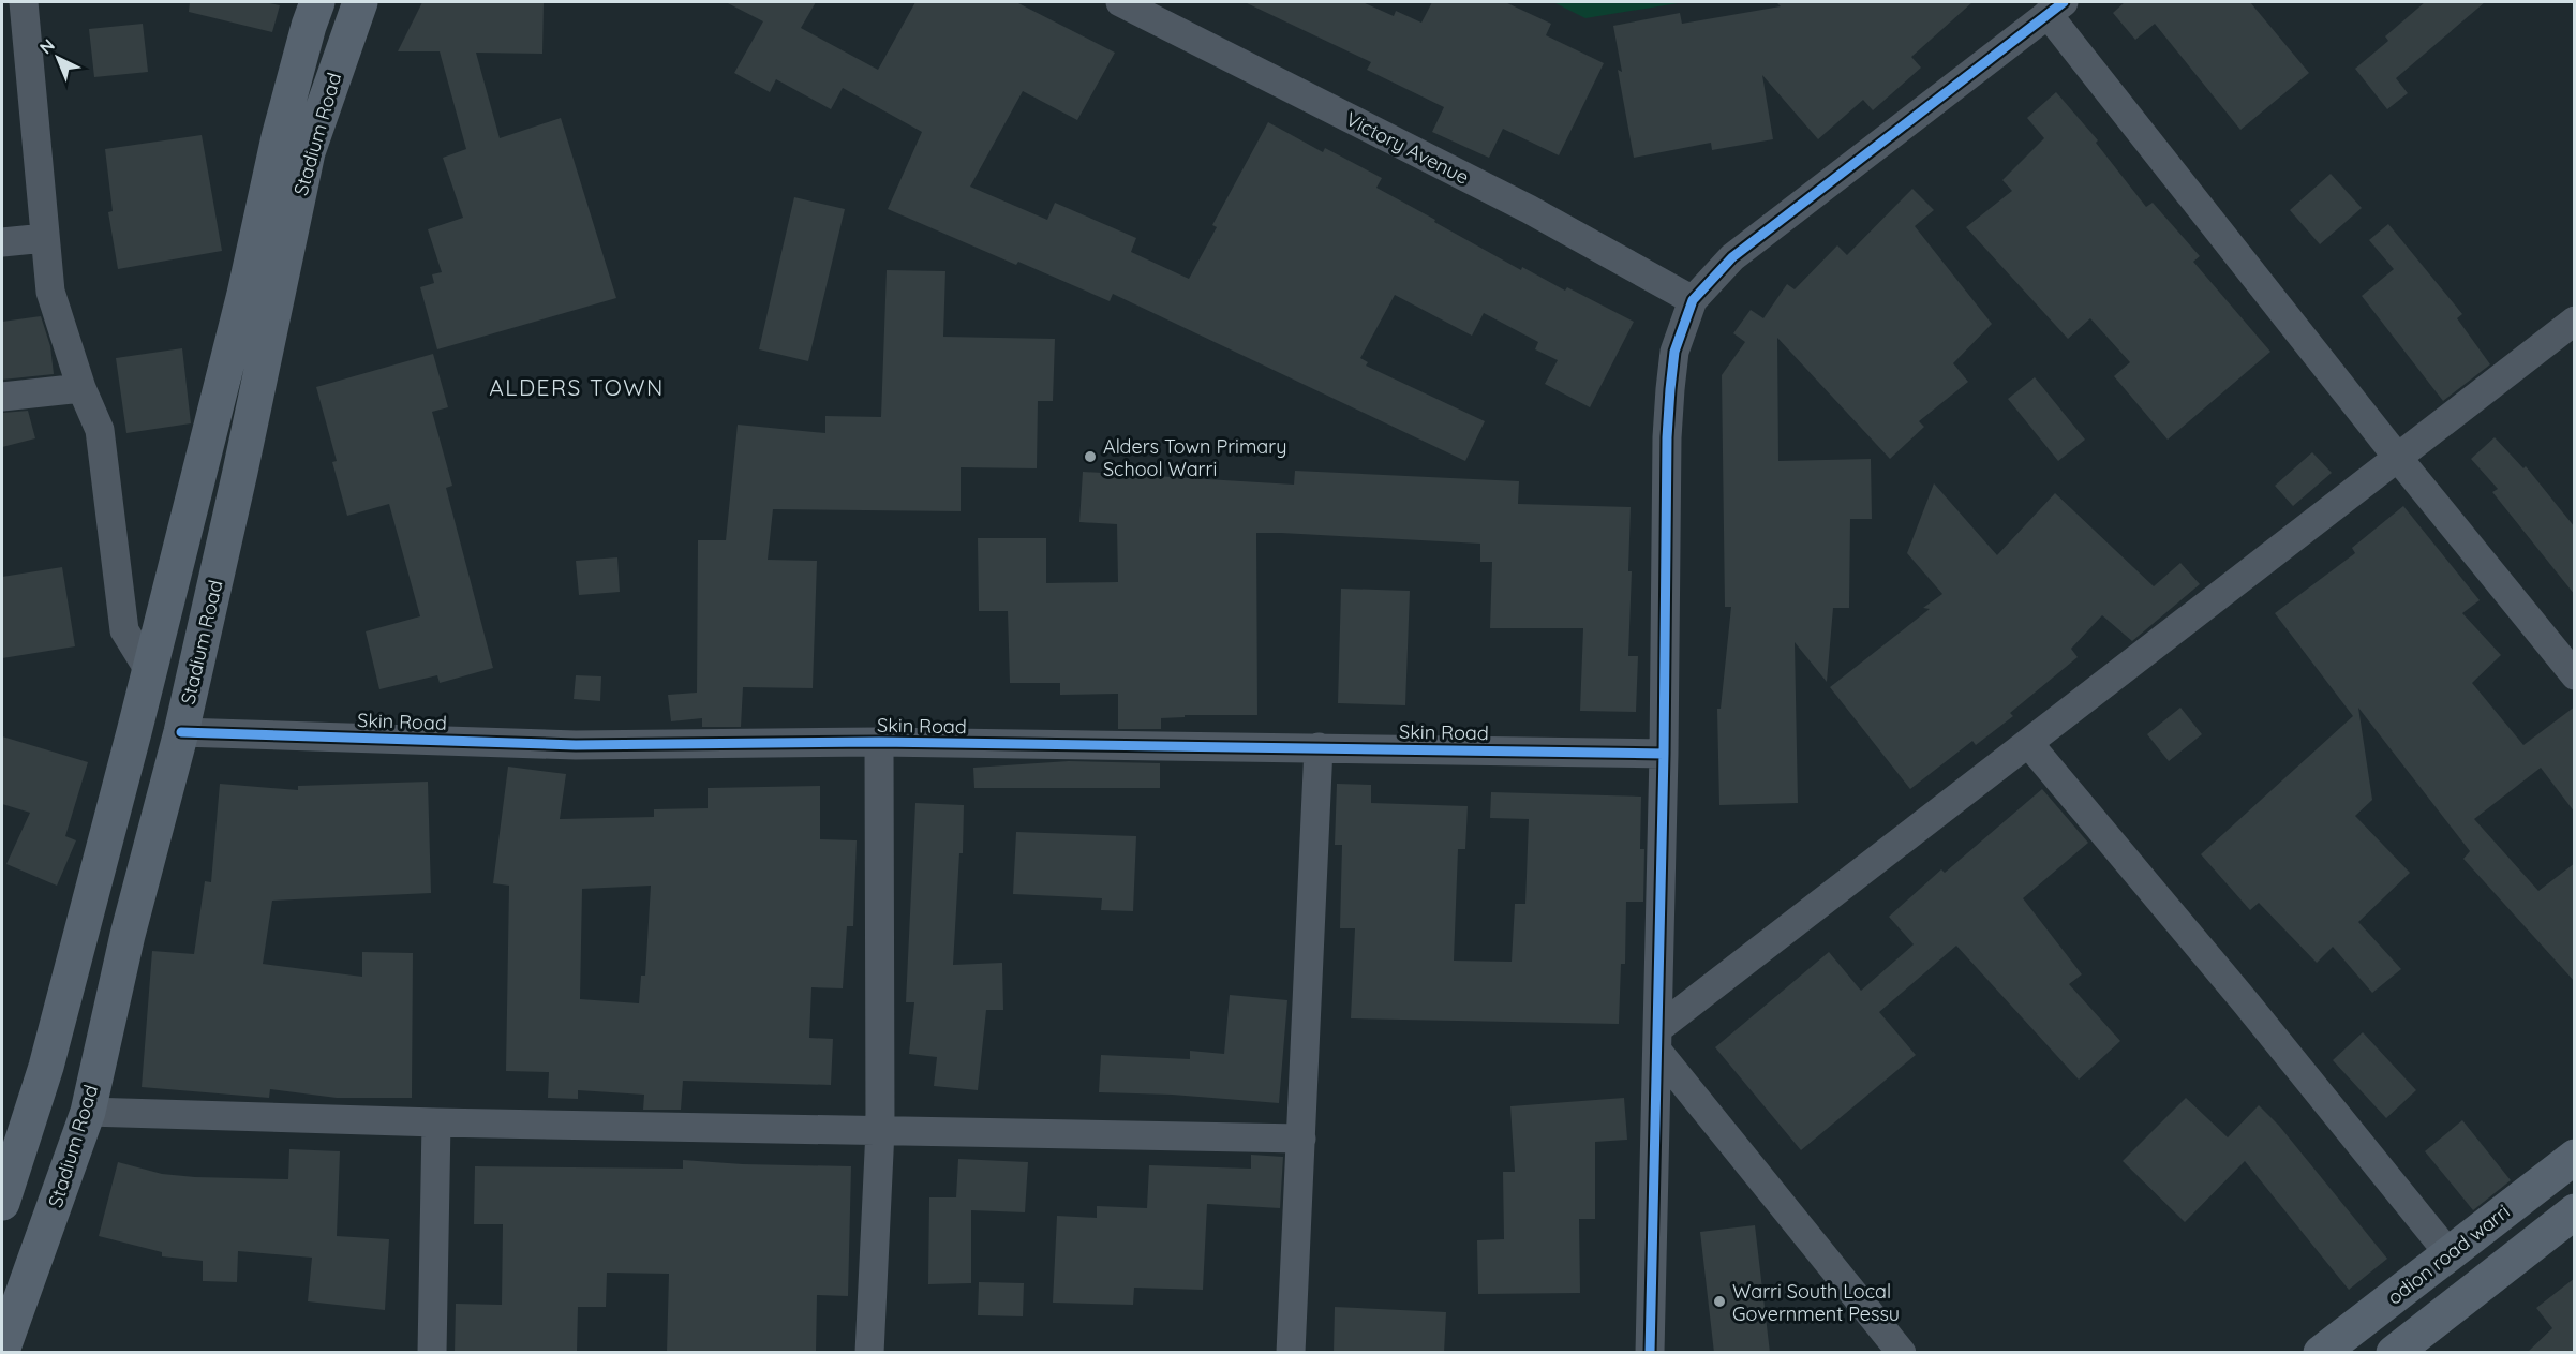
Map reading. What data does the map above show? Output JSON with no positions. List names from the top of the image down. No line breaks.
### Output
{"streets":{"main road":["Stadium Road","odion road warri"],"street":["Victory Avenue","Skin Road"]},"crossings":[["Stadium Road","Skin Road"]],"districts":["ALDERS TOWN"],"places":["Alders Town Primary School Warri","Warri South Local Government Pessu"],"north":"top left"}
